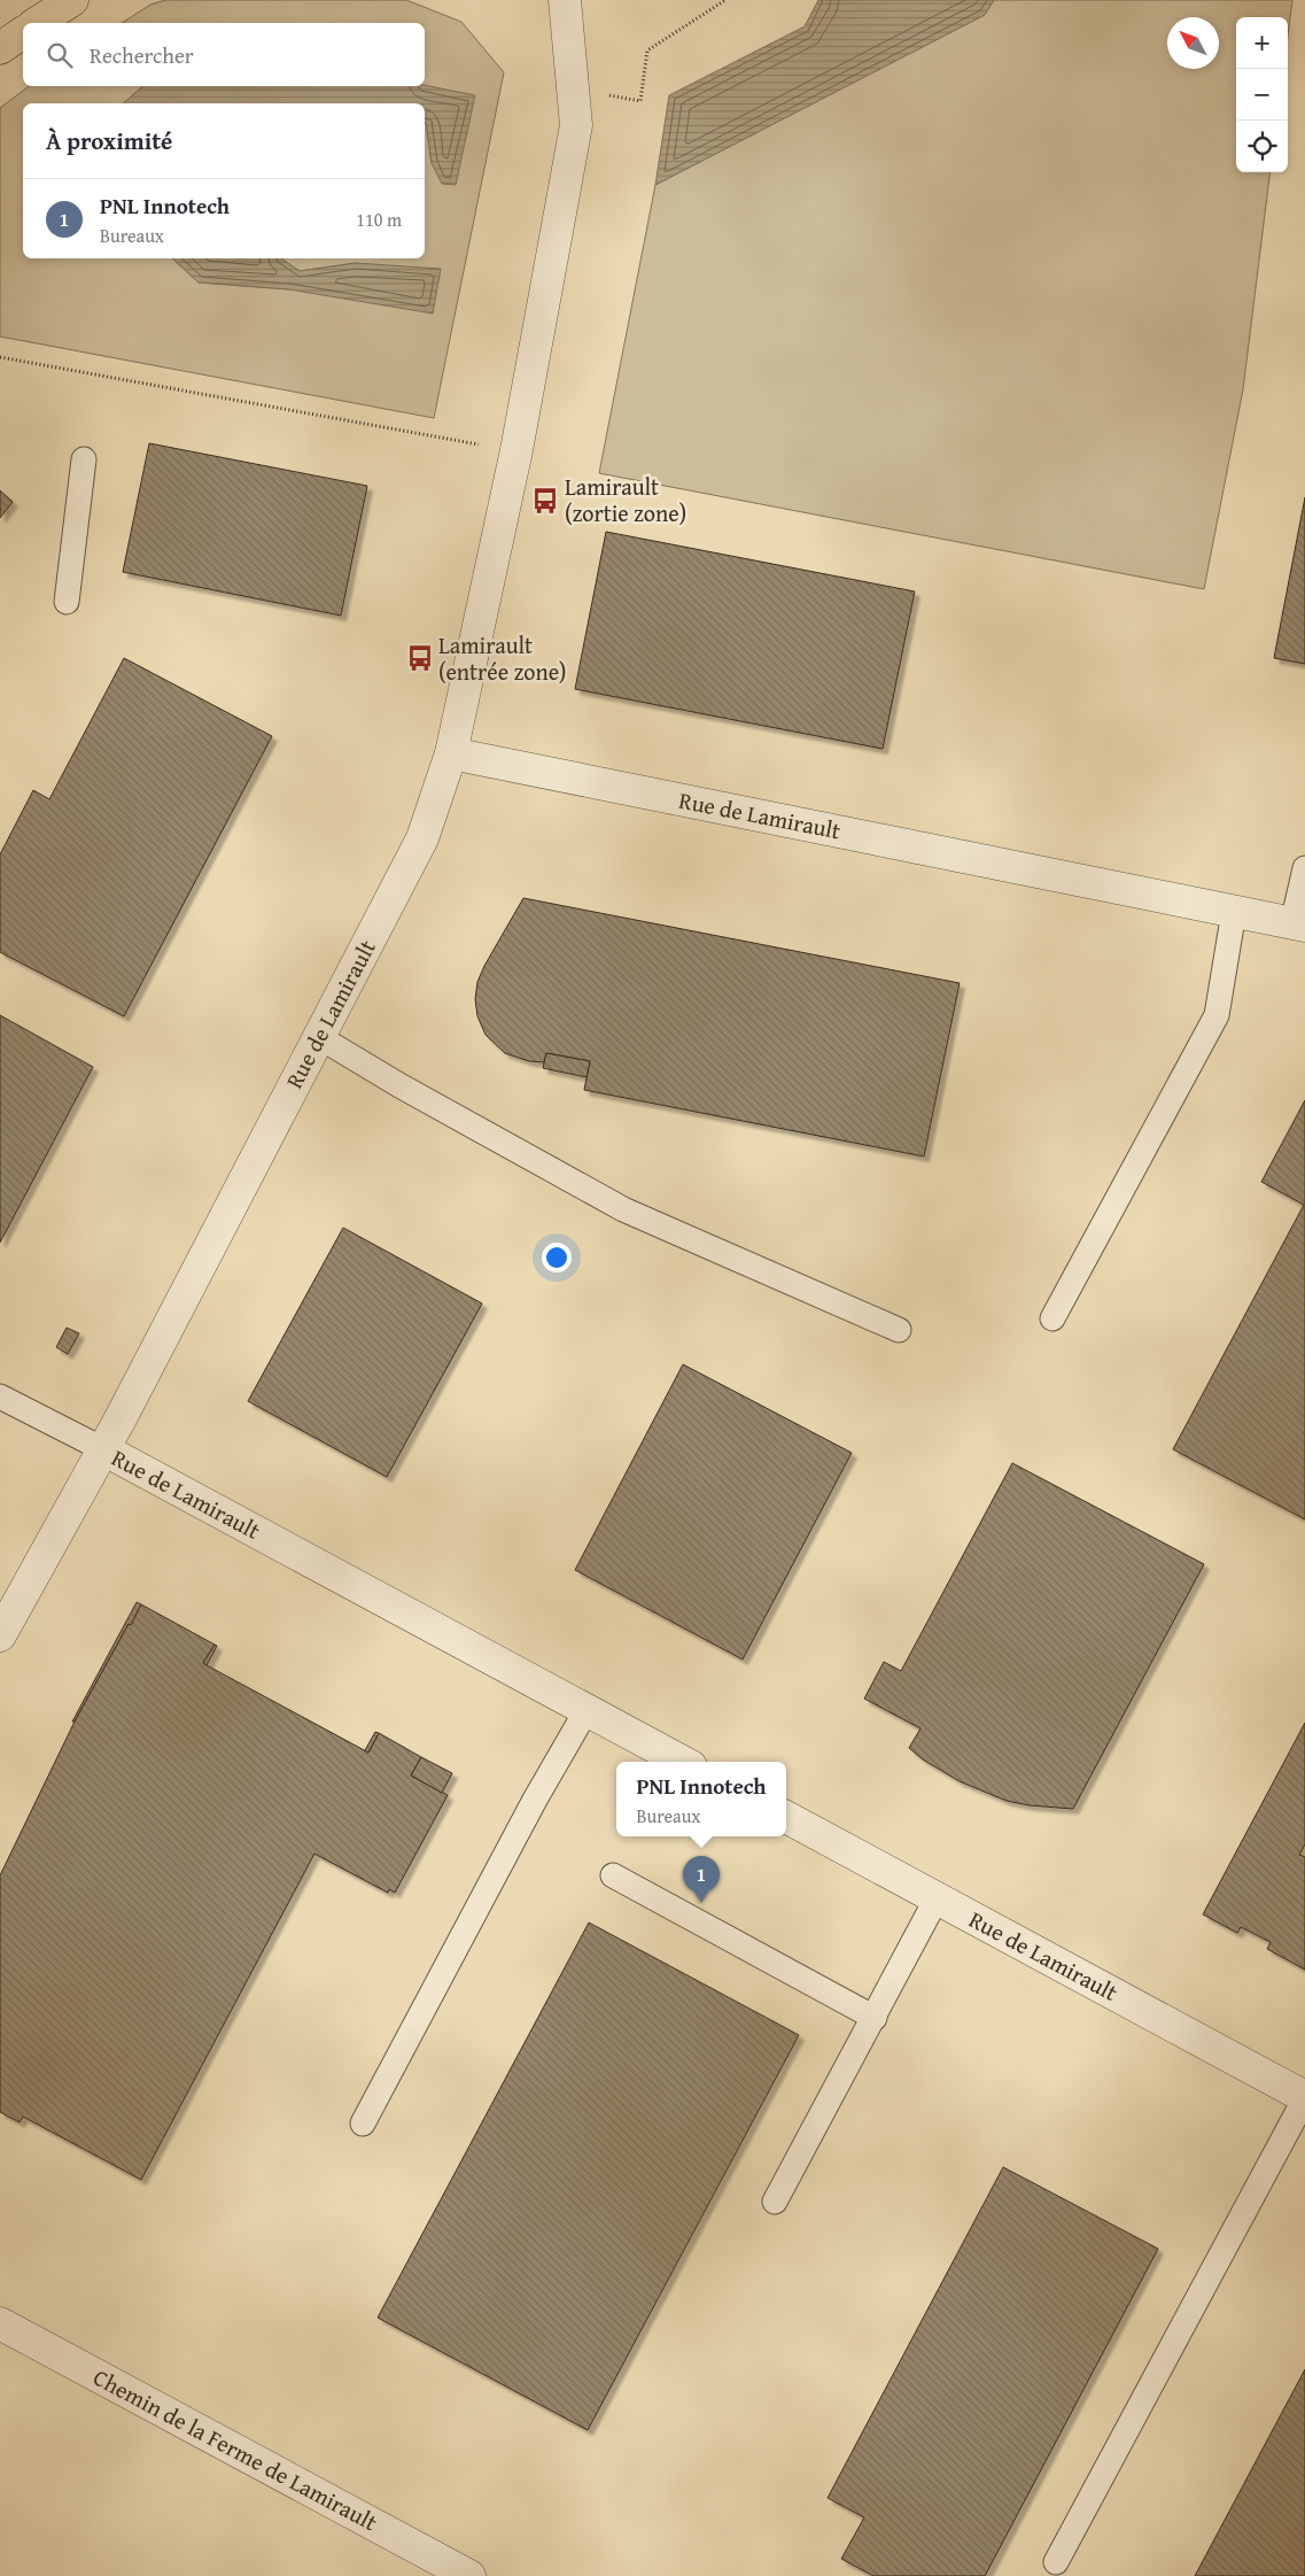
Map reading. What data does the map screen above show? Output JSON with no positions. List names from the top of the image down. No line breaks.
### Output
{"streets":{"street":["Rue de Lamirault","Chemin de la Ferme de Lamirault"]},"places":{"bus stop":["Lamirault (zortie zone)","Lamirault (entrée zone)"]},"north":"top left","page":{"map_buttons":["+","−"],"search":"Rechercher","heading":"À proximité","list":[{"mark":"1","name":"PNL Innotech","note":"Bureaux","value":"110 m"}],"popup":["PNL Innotech","Bureaux"],"pins":"1"}}
